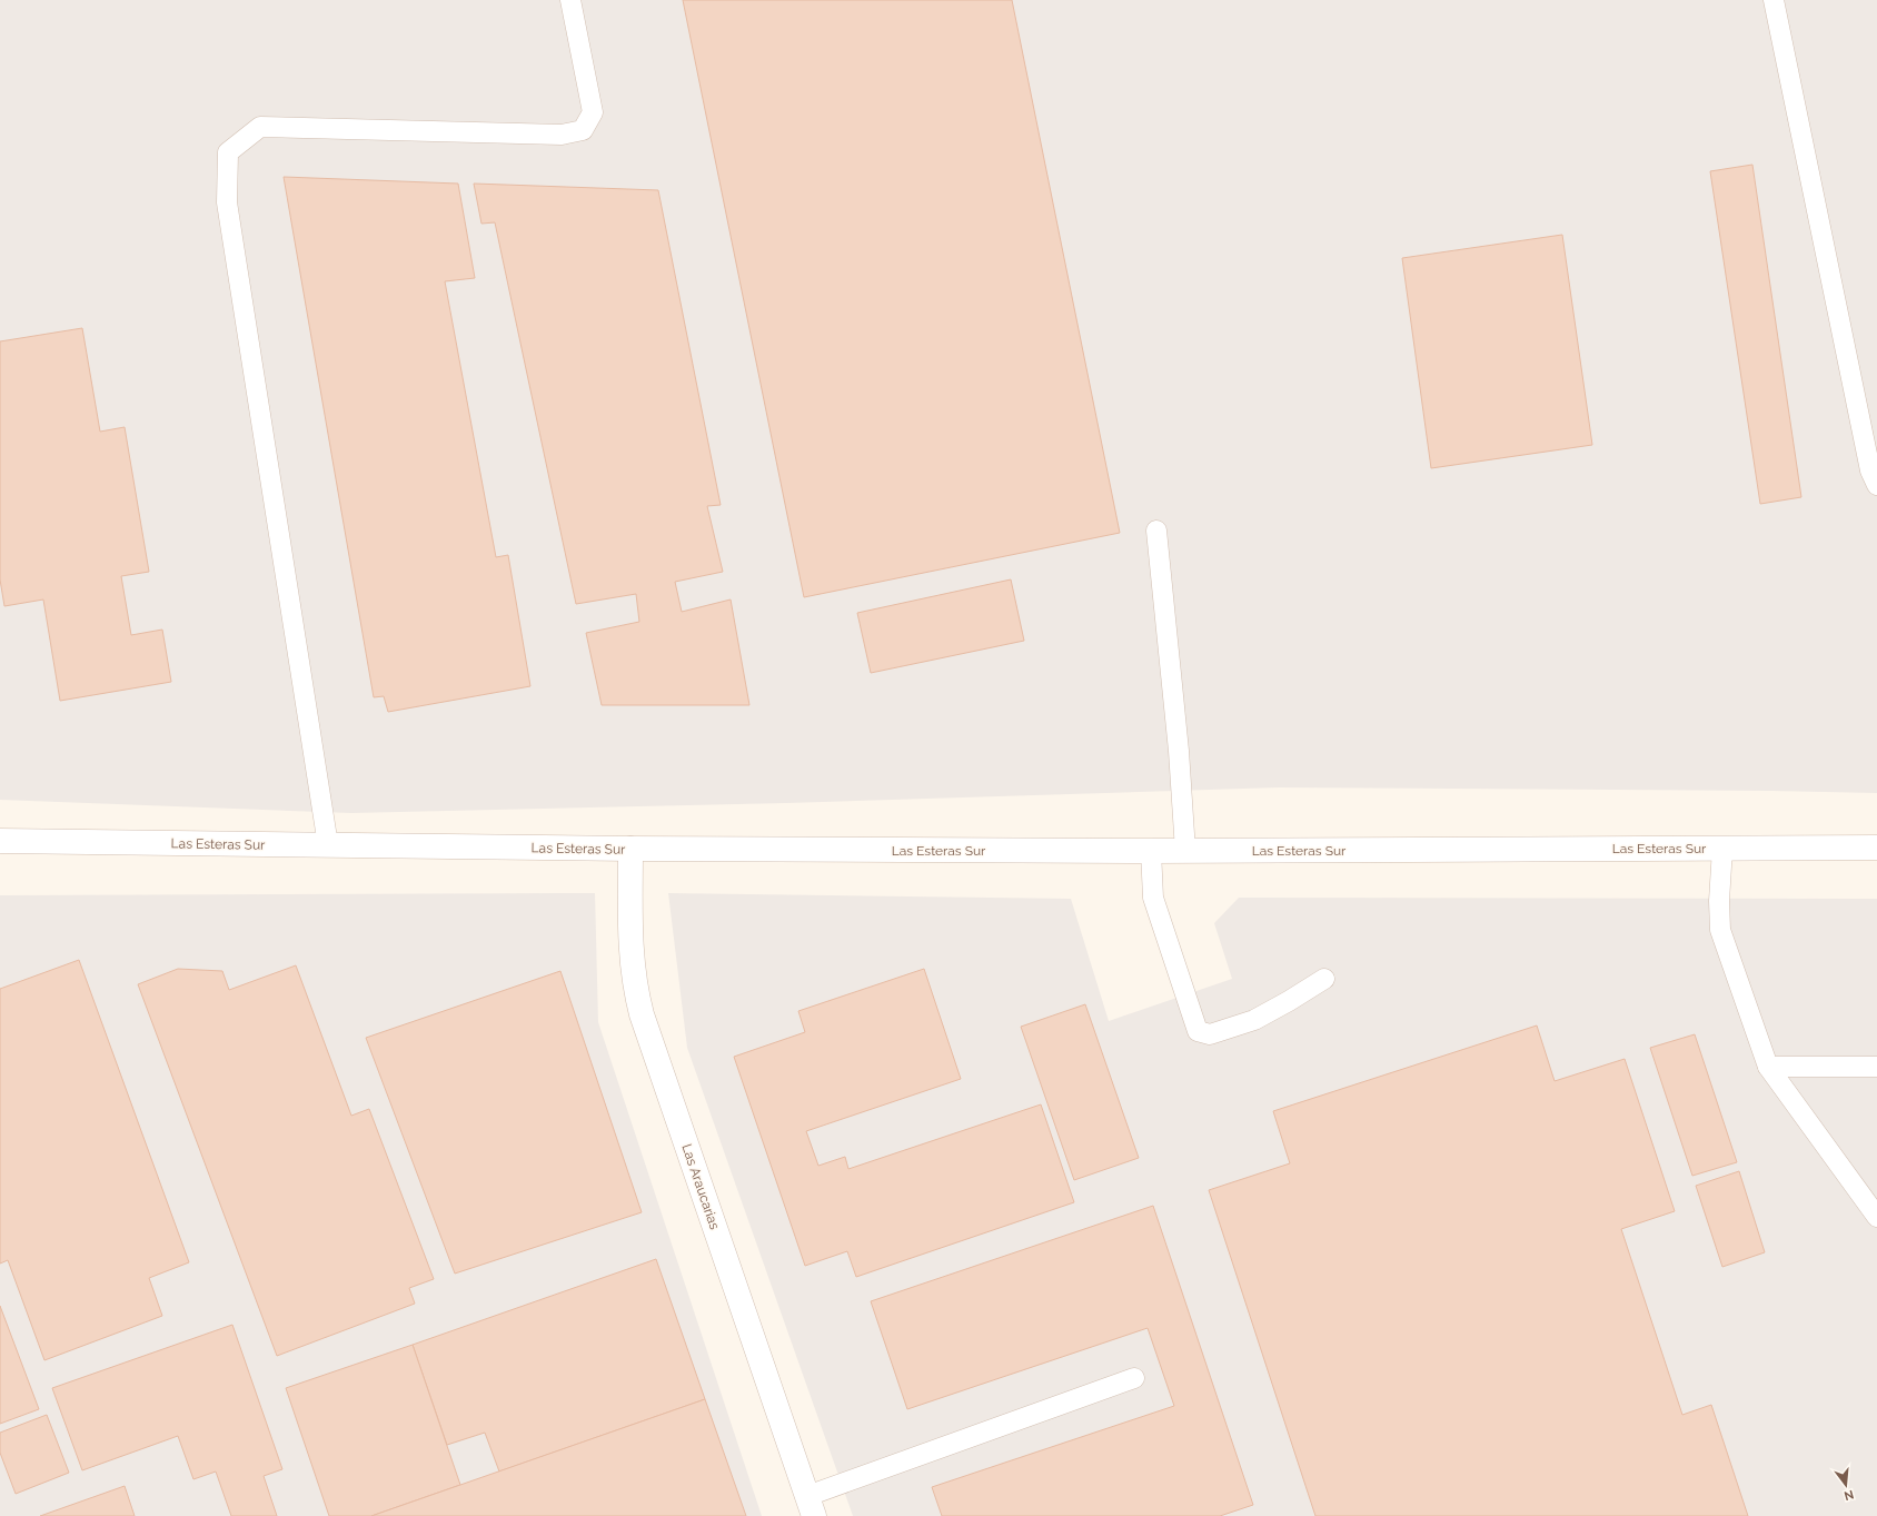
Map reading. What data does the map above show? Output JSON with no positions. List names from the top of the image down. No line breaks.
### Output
{"streets":{"street":["Las Esteras Sur","Las Araucarias"]},"crossings":[["Las Esteras Sur","Las Araucarias"]],"north":"bottom"}
